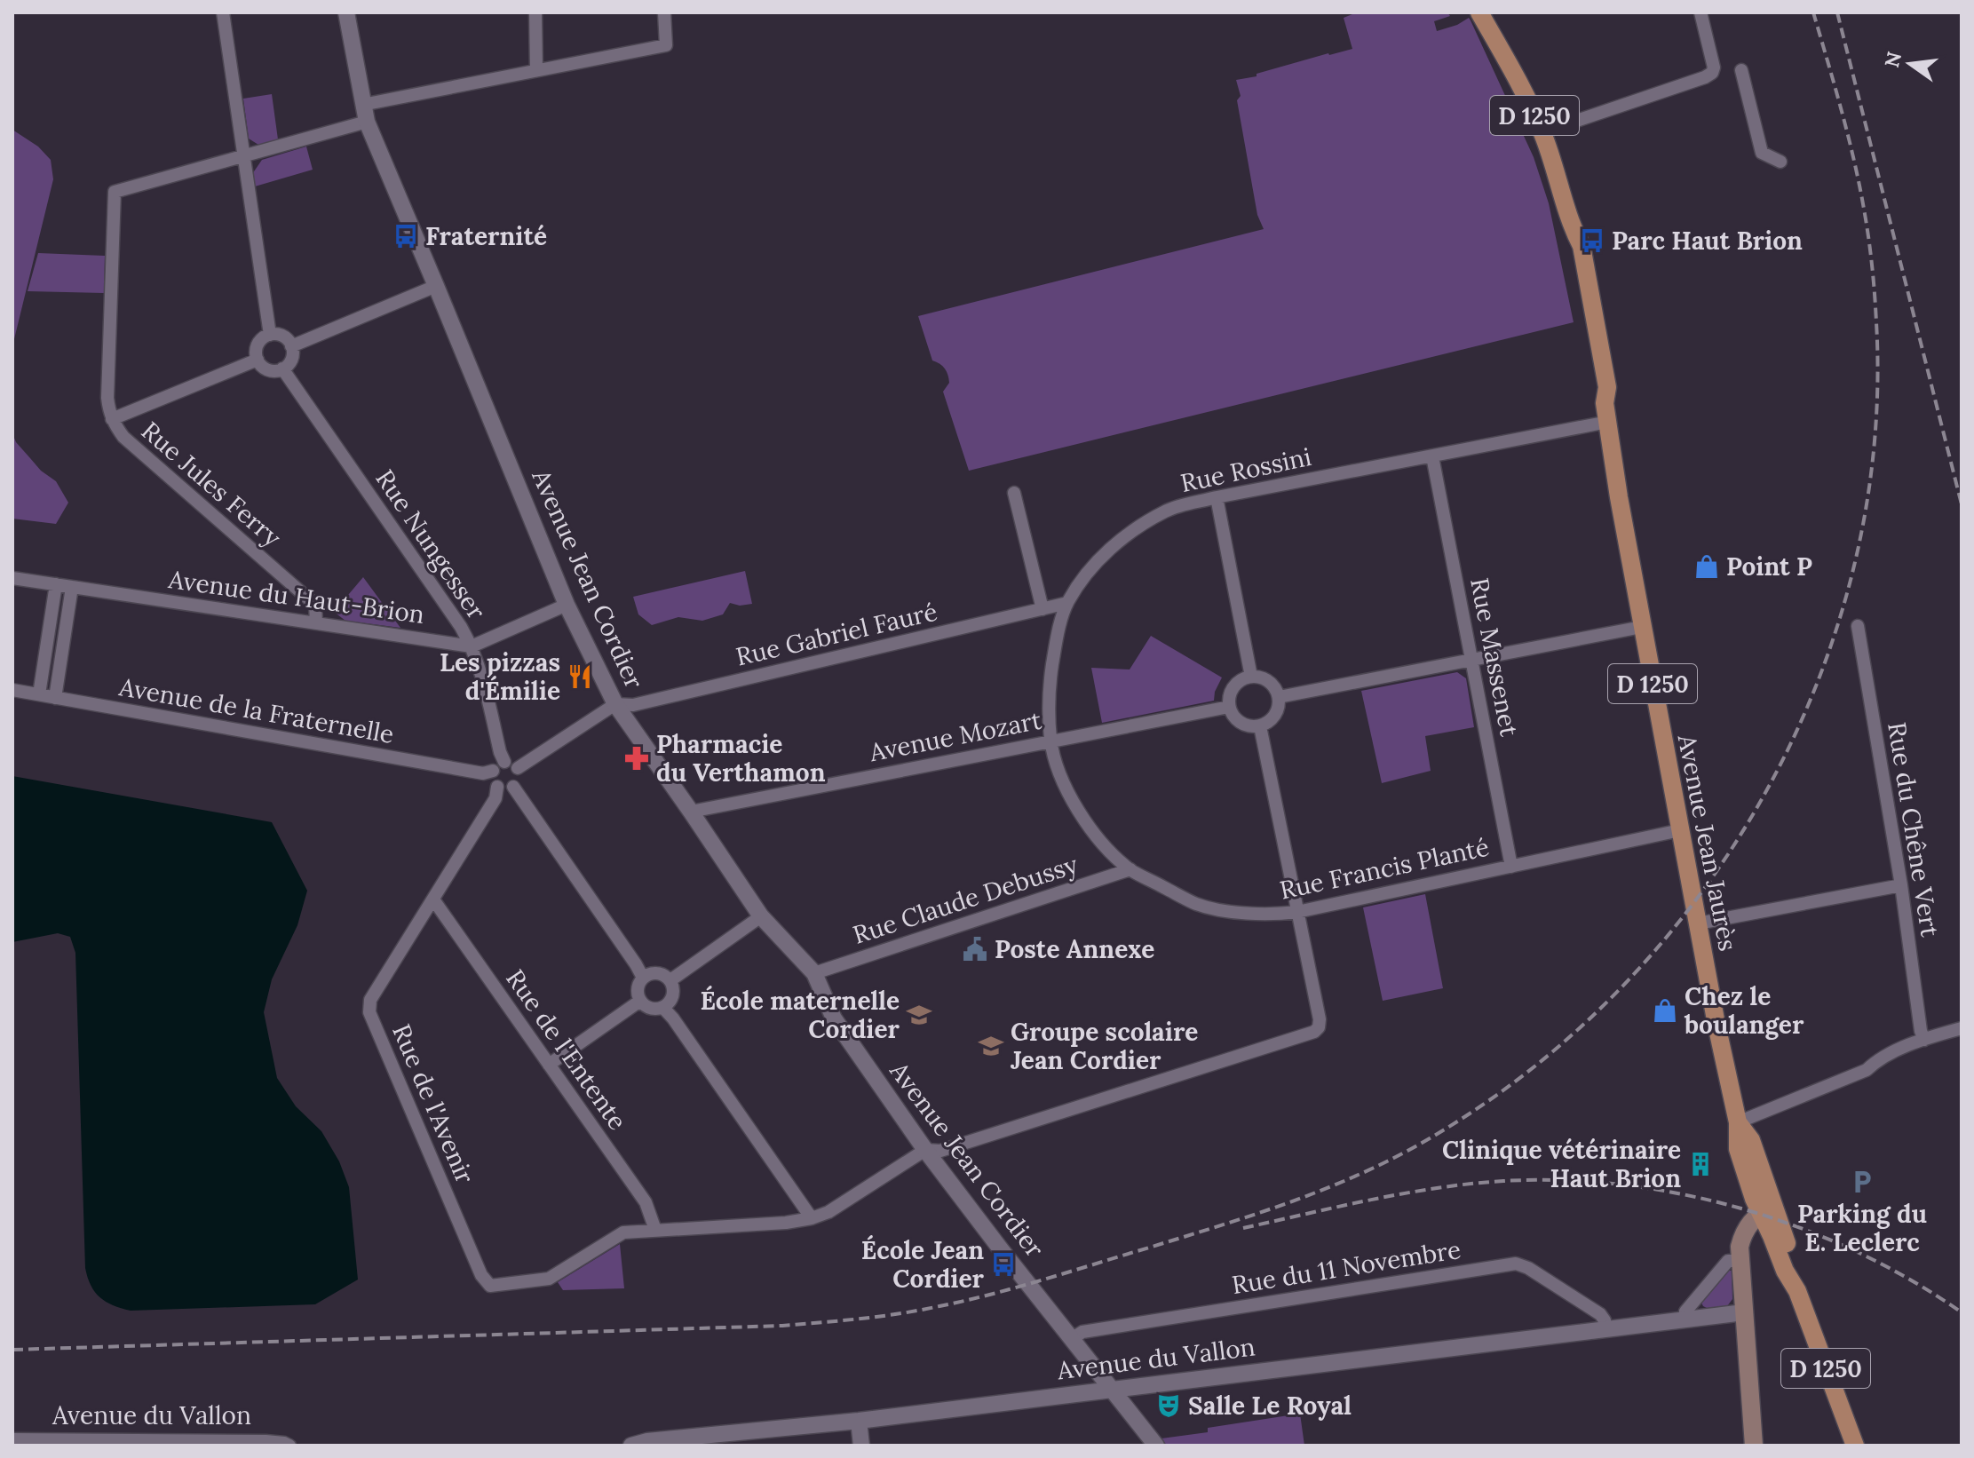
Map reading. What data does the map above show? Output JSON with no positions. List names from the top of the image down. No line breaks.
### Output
{"streets":{"main road":["D 1250","Avenue Jean Jaurès"],"street":["Rue Rossini","Rue Jules Ferry","Rue Nungesser","Avenue Jean Cordier","Avenue du Haut-Brion","Rue Gabriel Fauré","Rue Massenet","Avenue de la Fraternelle","Avenue Mozart","Rue du Chêne Vert","Rue Francis Planté","Rue Claude Debussy","Rue de l'Entente","Rue de l'Avenir","Rue du 11 Novembre","Avenue du Vallon"]},"crossings":[["Rue Rossini","Rue Gabriel Fauré"],["Rue Rossini","Rue Massenet"],["Rue Rossini","Avenue Mozart"],["Rue Rossini","Avenue Jean Jaurès"],["Rue Rossini","Rue Francis Planté"],["Rue Jules Ferry","Avenue du Haut-Brion"],["Rue Nungesser","Avenue du Haut-Brion"],["Rue Nungesser","Avenue de la Fraternelle"],["Rue Nungesser","Rue de l'Avenir"],["Avenue Jean Cordier","Rue Gabriel Fauré"],["Avenue Jean Cordier","Avenue Mozart"],["Avenue Jean Cordier","Rue Claude Debussy"],["Avenue Jean Cordier","Rue du 11 Novembre"],["Avenue Jean Cordier","Avenue du Vallon"],["Rue Massenet","Rue Francis Planté"],["Avenue de la Fraternelle","Rue de l'Avenir"],["Avenue Mozart","Rue Francis Planté"],["Avenue Jean Jaurès","Rue Francis Planté"],["Rue Francis Planté","Rue Claude Debussy"],["Rue de l'Entente","Rue de l'Avenir"],["Rue du 11 Novembre","Avenue du Vallon"]],"places":{"bus stop":["Fraternité","Parc Haut Brion","École Jean Cordier"],"shop":["Point P","Chez le boulanger"],"restaurant":["Les pizzas d'Émilie"],"pharmacy":["Pharmacie du Verthamon"],"public building":["Poste Annexe"],"school or university":["École maternelle Cordier","Groupe scolaire Jean Cordier"],"building":["Clinique vétérinaire Haut Brion"],"parking":["Parking du E. Leclerc"],"theatre":["Salle Le Royal"]},"north":"left"}
